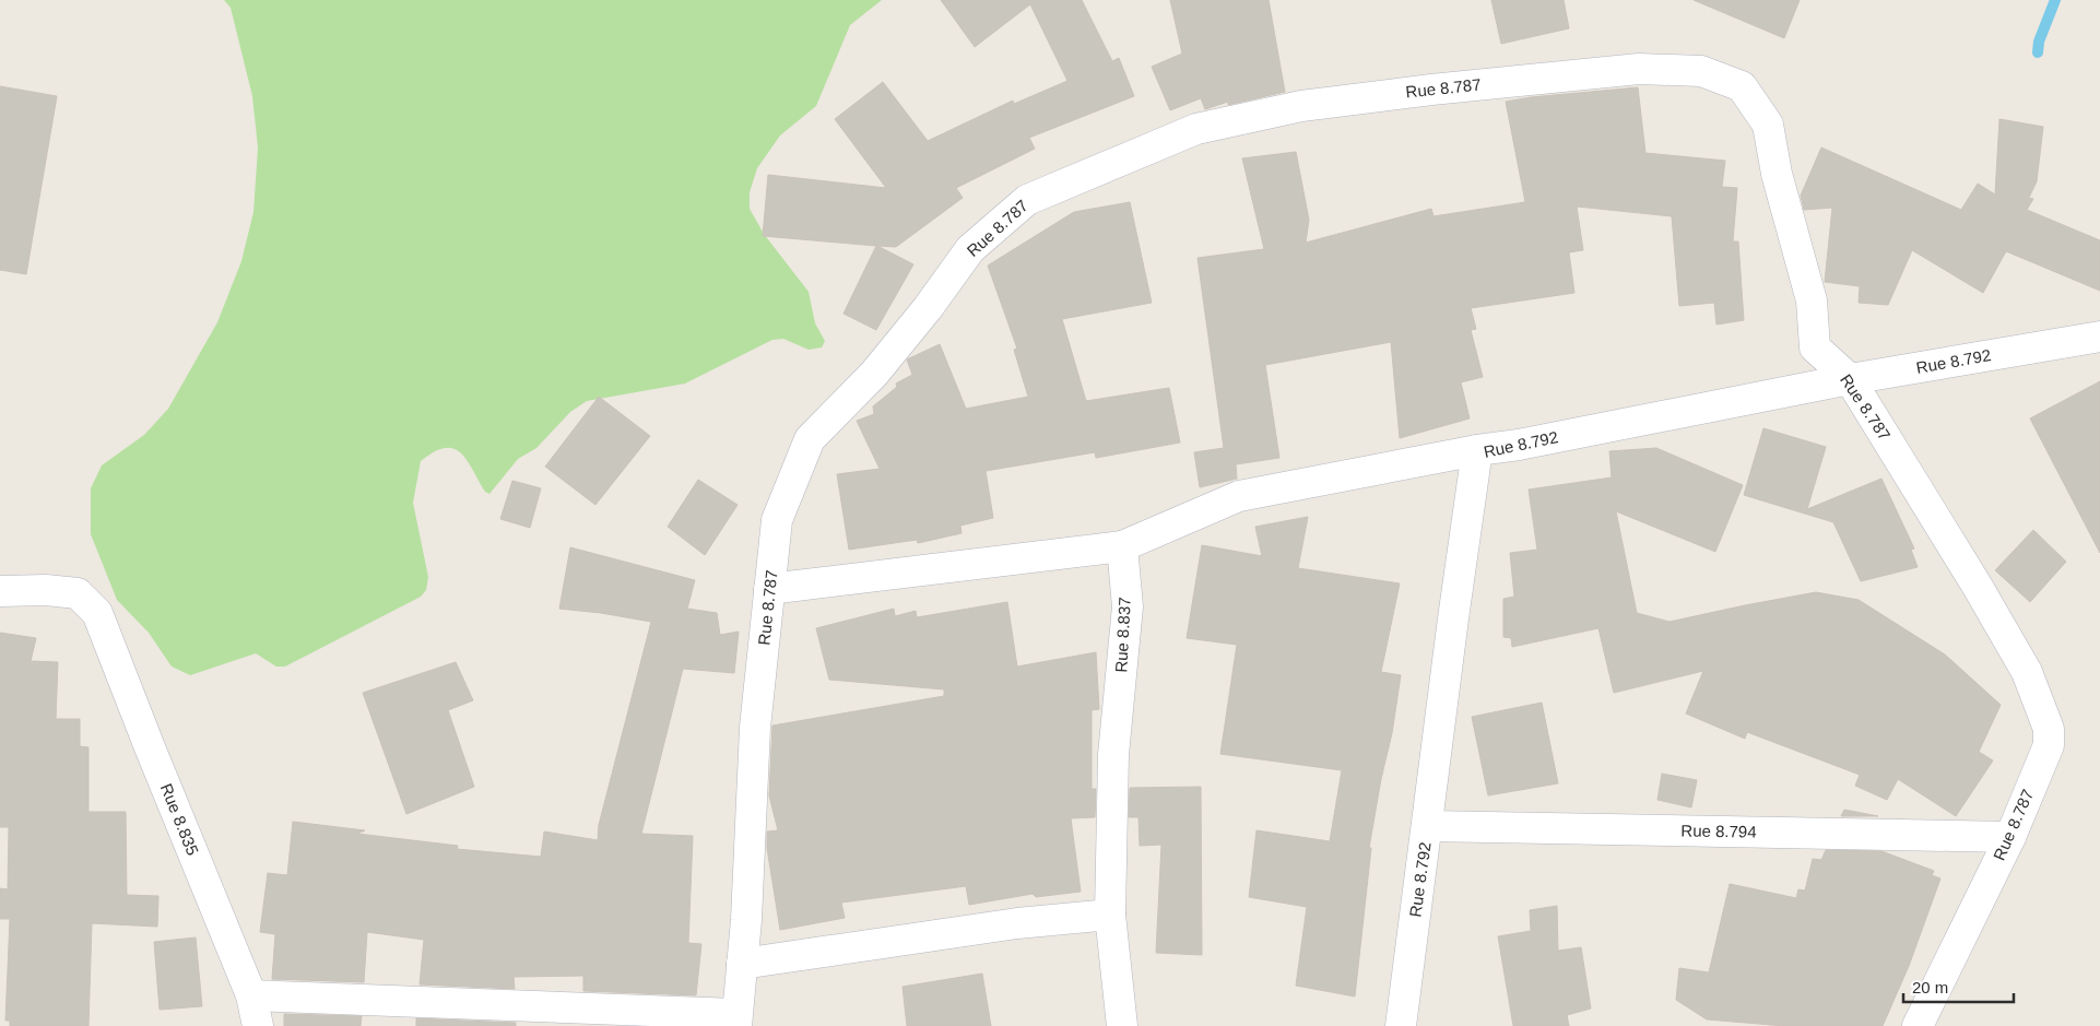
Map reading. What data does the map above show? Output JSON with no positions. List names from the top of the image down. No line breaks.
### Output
{"streets":{"street":["Rue 8.787","Rue 8.792","Rue 8.837","Rue 8.835","Rue 8.794"]},"crossings":[["Rue 8.787","Rue 8.792"],["Rue 8.787","Rue 8.794"],["Rue 8.792","Rue 8.794"]],"scale_bar":"20 m"}
